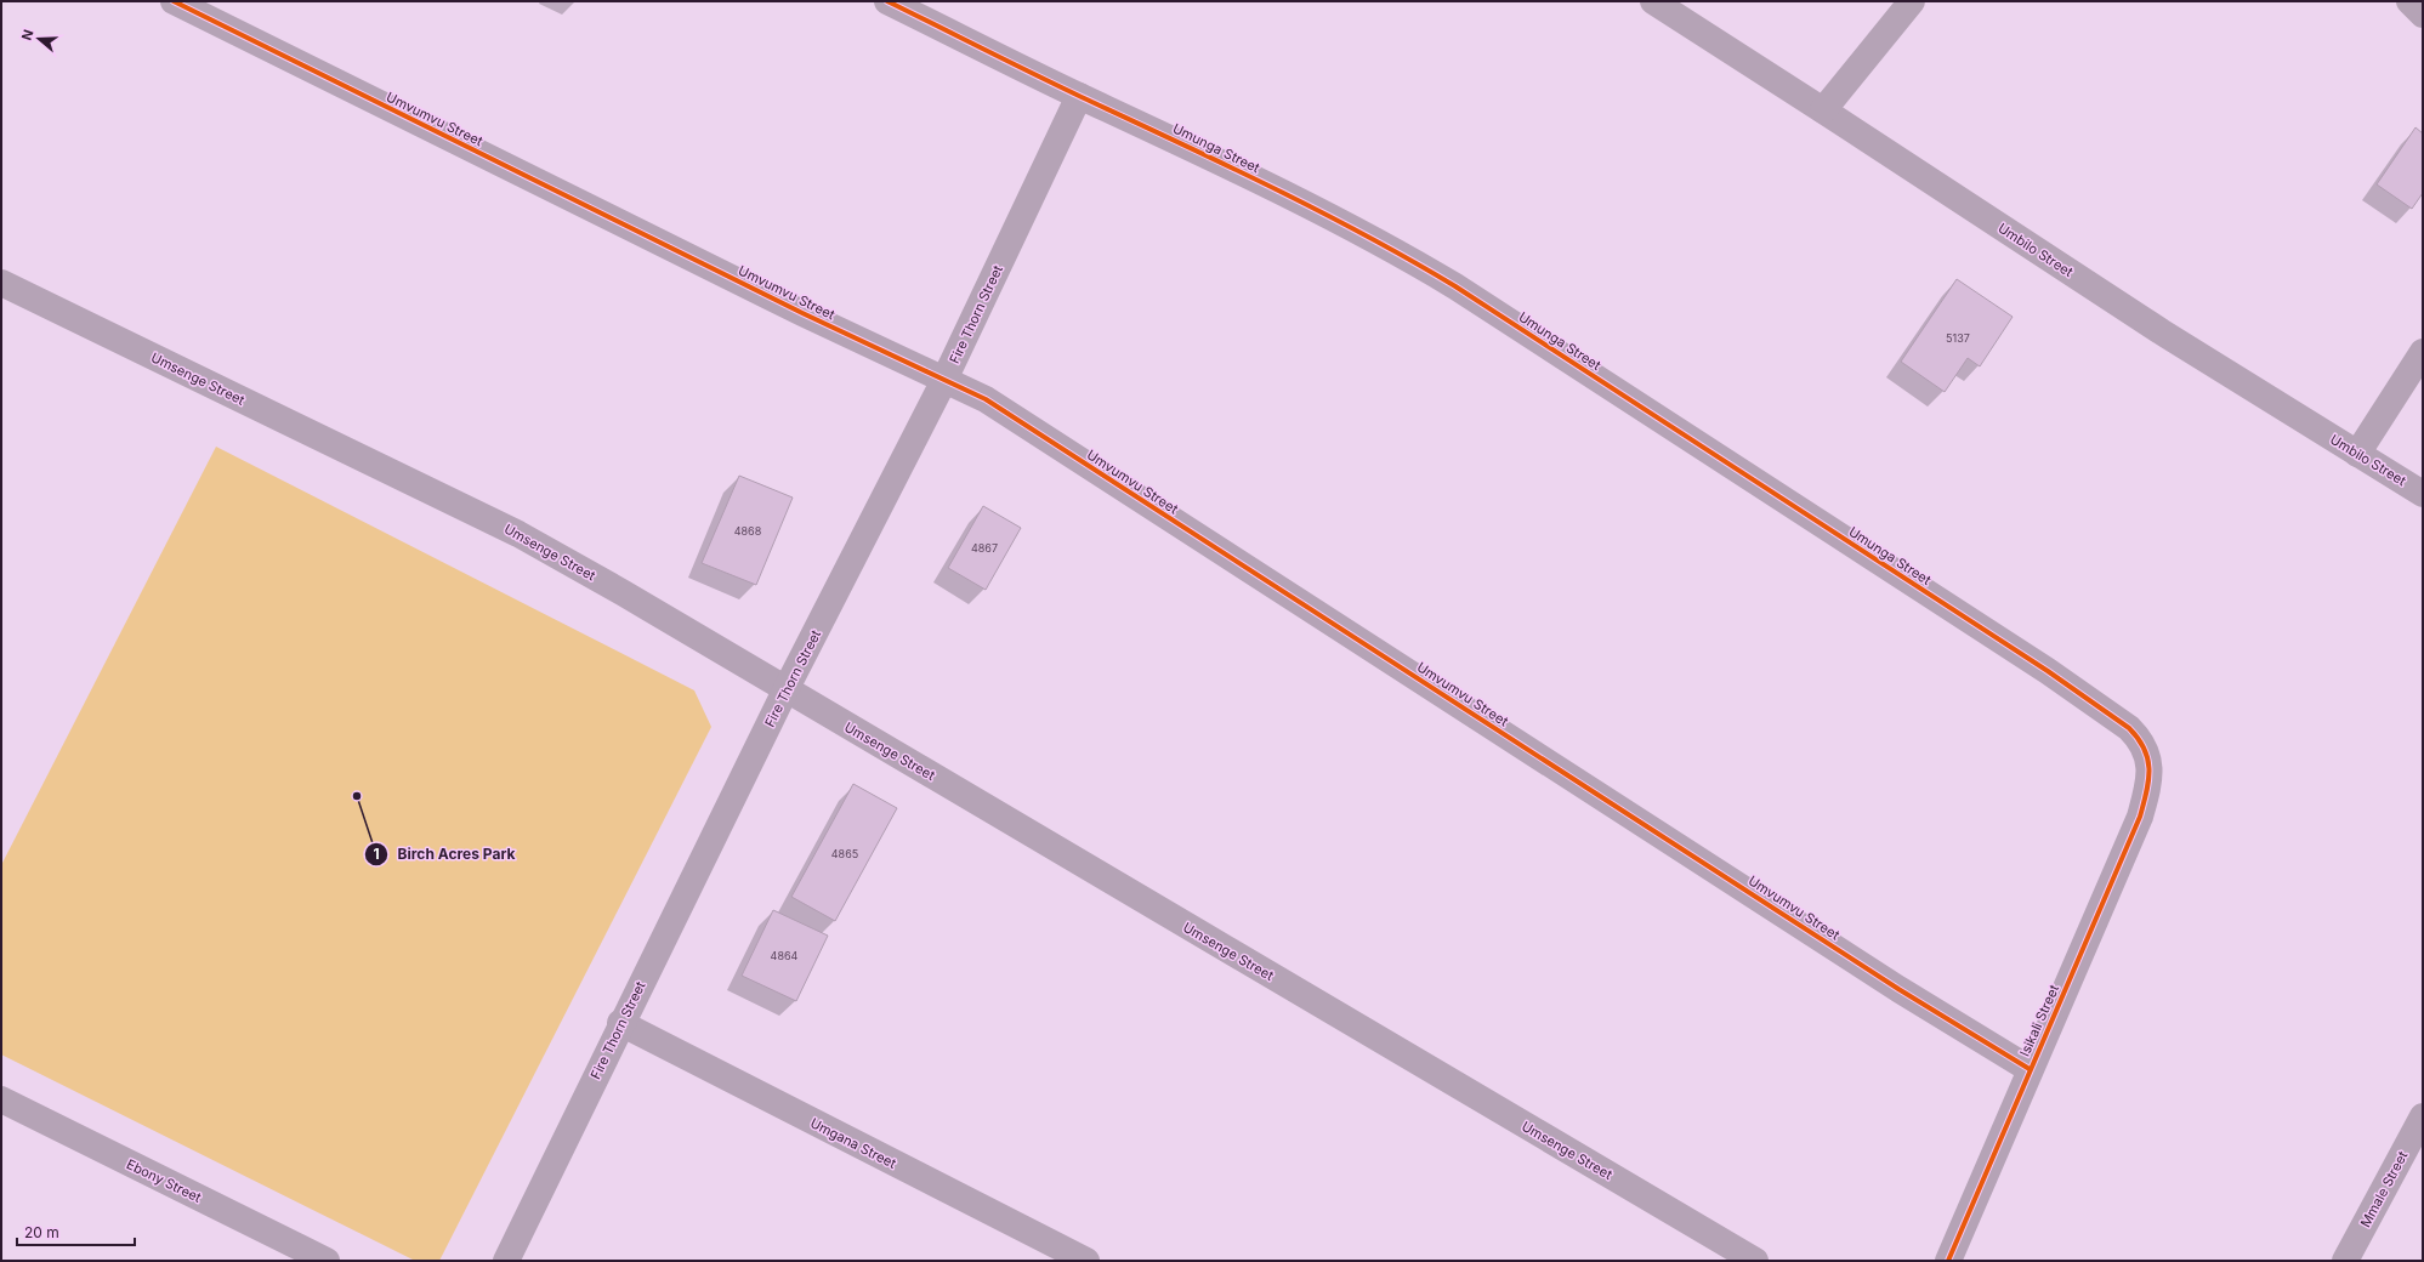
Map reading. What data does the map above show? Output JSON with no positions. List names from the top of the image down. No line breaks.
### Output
{"streets":{"street":["Umvumvu Street","Umunga Street","Umbilo Street","Fire Thorn Street","Umsenge Street","Isikali Street","Umgana Street","Ebony Street","Mmale Street"]},"crossings":[["Umvumvu Street","Fire Thorn Street"],["Umvumvu Street","Isikali Street"],["Umunga Street","Fire Thorn Street"],["Umunga Street","Isikali Street"],["Fire Thorn Street","Umsenge Street"],["Fire Thorn Street","Umgana Street"]],"places":["Birch Acres Park"],"house_numbers":["5137","4868","4867","4865","4864"],"scale_bar":"20 m","north":"left"}
